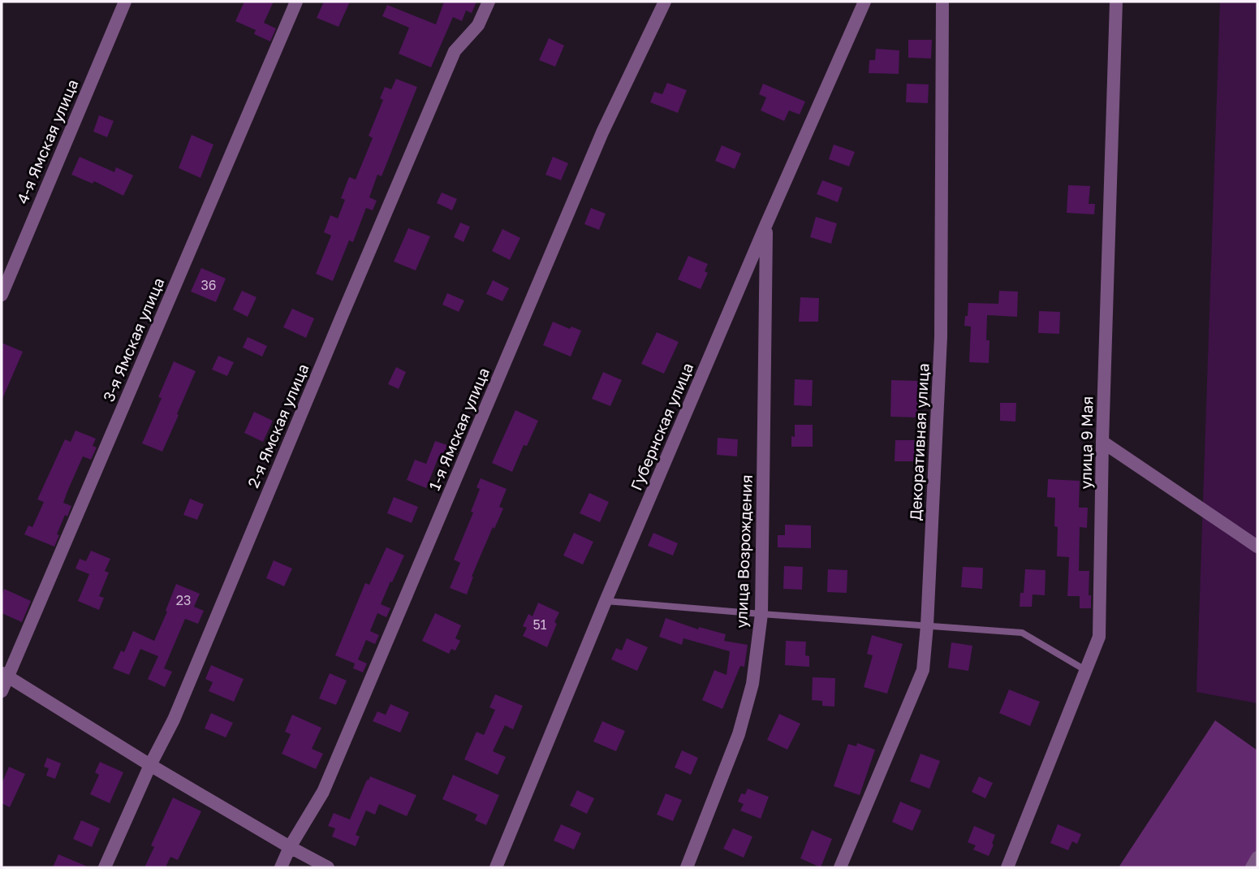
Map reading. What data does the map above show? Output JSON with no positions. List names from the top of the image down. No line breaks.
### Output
{"streets":{"street":["4-я Ямская улица","3-я Ямская улица","2-я Ямская улица","Губернская улица","1-я Ямская улица","Декоративная улица","улица 9 Мая","улица Возрождения"]},"crossings":[["Губернская улица","улица Возрождения"]],"house_numbers":["36","23","51"]}
